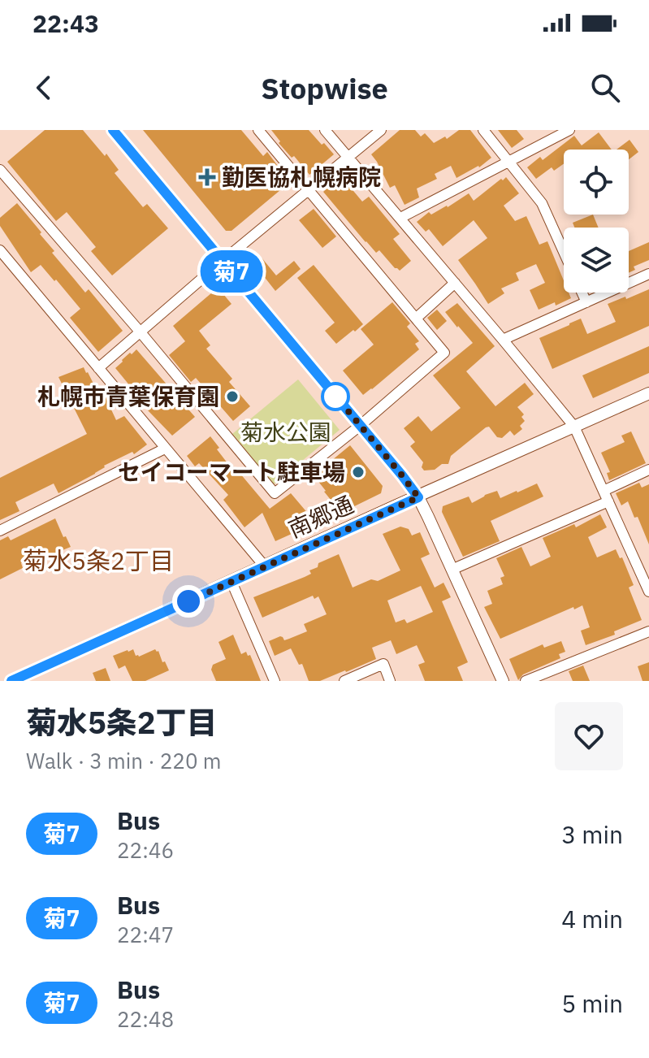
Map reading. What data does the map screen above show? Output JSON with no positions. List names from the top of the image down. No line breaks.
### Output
{"streets":{"street":["南郷通"]},"districts":["菊水5条2丁目"],"parks":["菊水公園"],"places":{"health":["勤医協札幌病院"],"other":["札幌市青葉保育園","セイコーマート駐車場"]},"lines":["bus line 菊7"],"page":{"status":"22:43","header":"Stopwise","on_map":"菊7","heading":["菊水5条2丁目","Walk · 3 min · 220 m"],"list":[{"mark":"菊7","name":"Bus","note":"22:46","value":"3 min"},{"mark":"菊7","name":"Bus","note":"22:47","value":"4 min"},{"mark":"菊7","name":"Bus","note":"22:48","value":"5 min"}]}}
